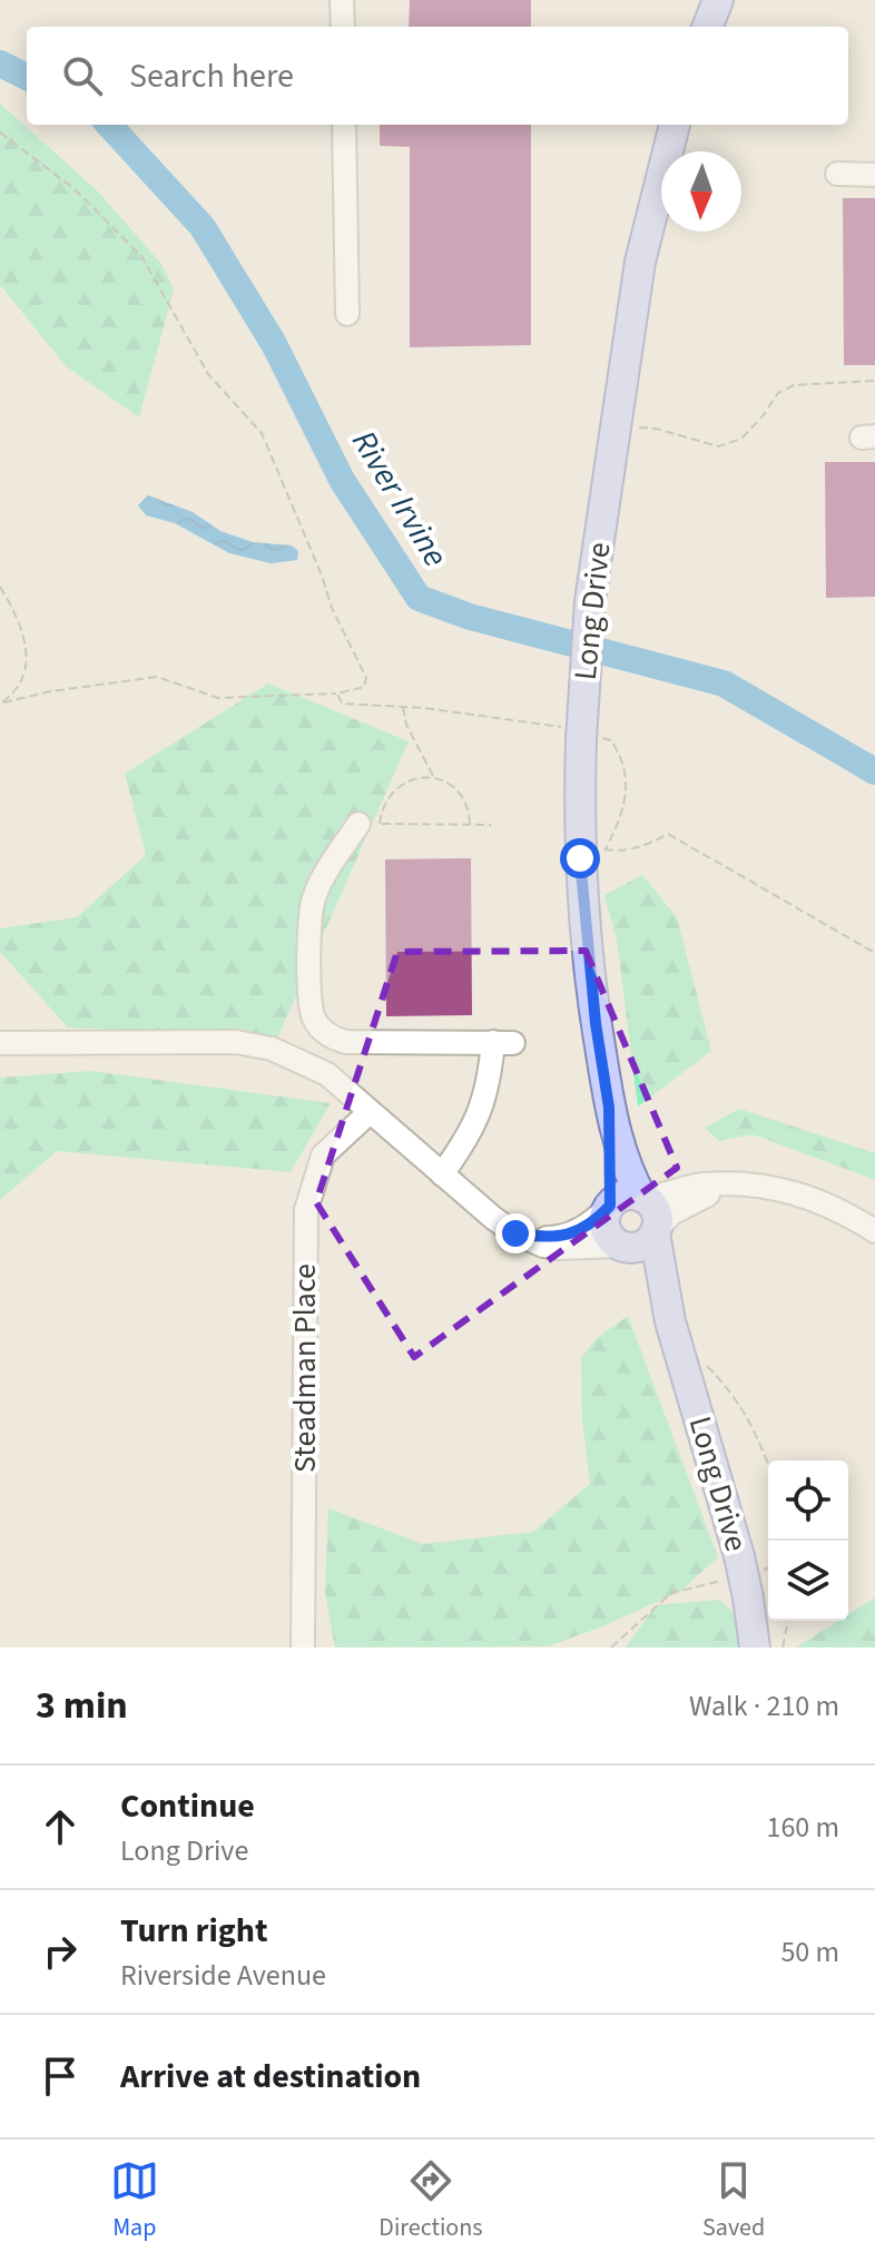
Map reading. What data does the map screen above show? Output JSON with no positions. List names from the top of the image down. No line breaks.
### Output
{"streets":{"main road":["Long Drive"],"street":["Steadman Place"]},"water":["River Irvine"],"north":"bottom","page":{"search":"Search here","heading":["3 min","Walk · 210 m"],"list":[["Continue","Long Drive","160 m"],["Turn right","Riverside Avenue","50 m"],"Arrive at destination"],"nav":["Map","Directions","Saved"]}}
